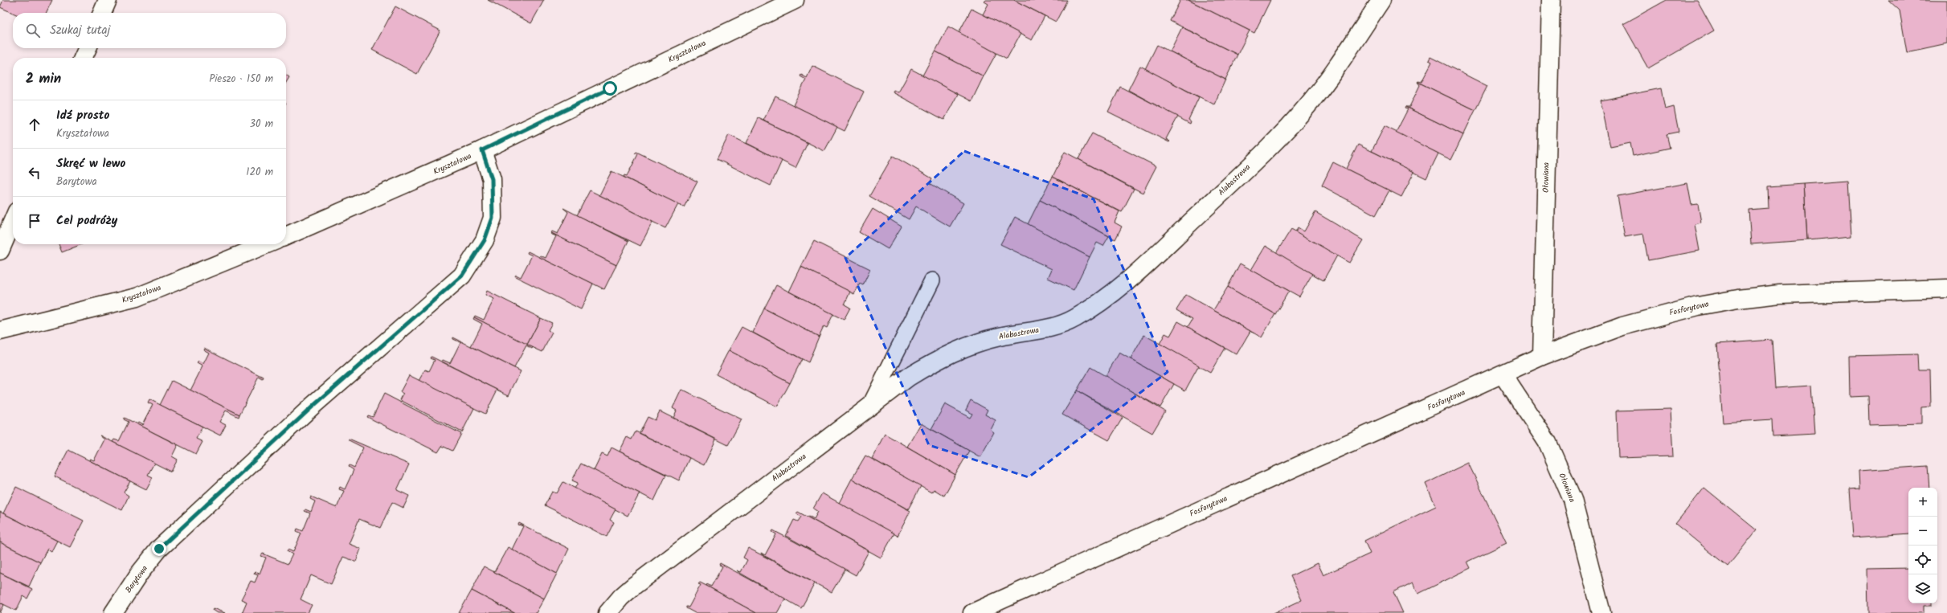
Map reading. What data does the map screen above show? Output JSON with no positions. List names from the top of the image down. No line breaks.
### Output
{"streets":{"street":["Kryształowa","Ołowiana","Alabastrowa","Fosforytowa","Barytowa"]},"crossings":[["Kryształowa","Barytowa"],["Ołowiana","Fosforytowa"]],"page":{"search":"Szukaj tutaj","heading":["2 min","Pieszo · 150 m"],"list":[["Idź prosto","Kryształowa","30 m"],["Skręć w lewo","Barytowa","120 m"],"Cel podróży"],"map_buttons":["+","−"]}}
